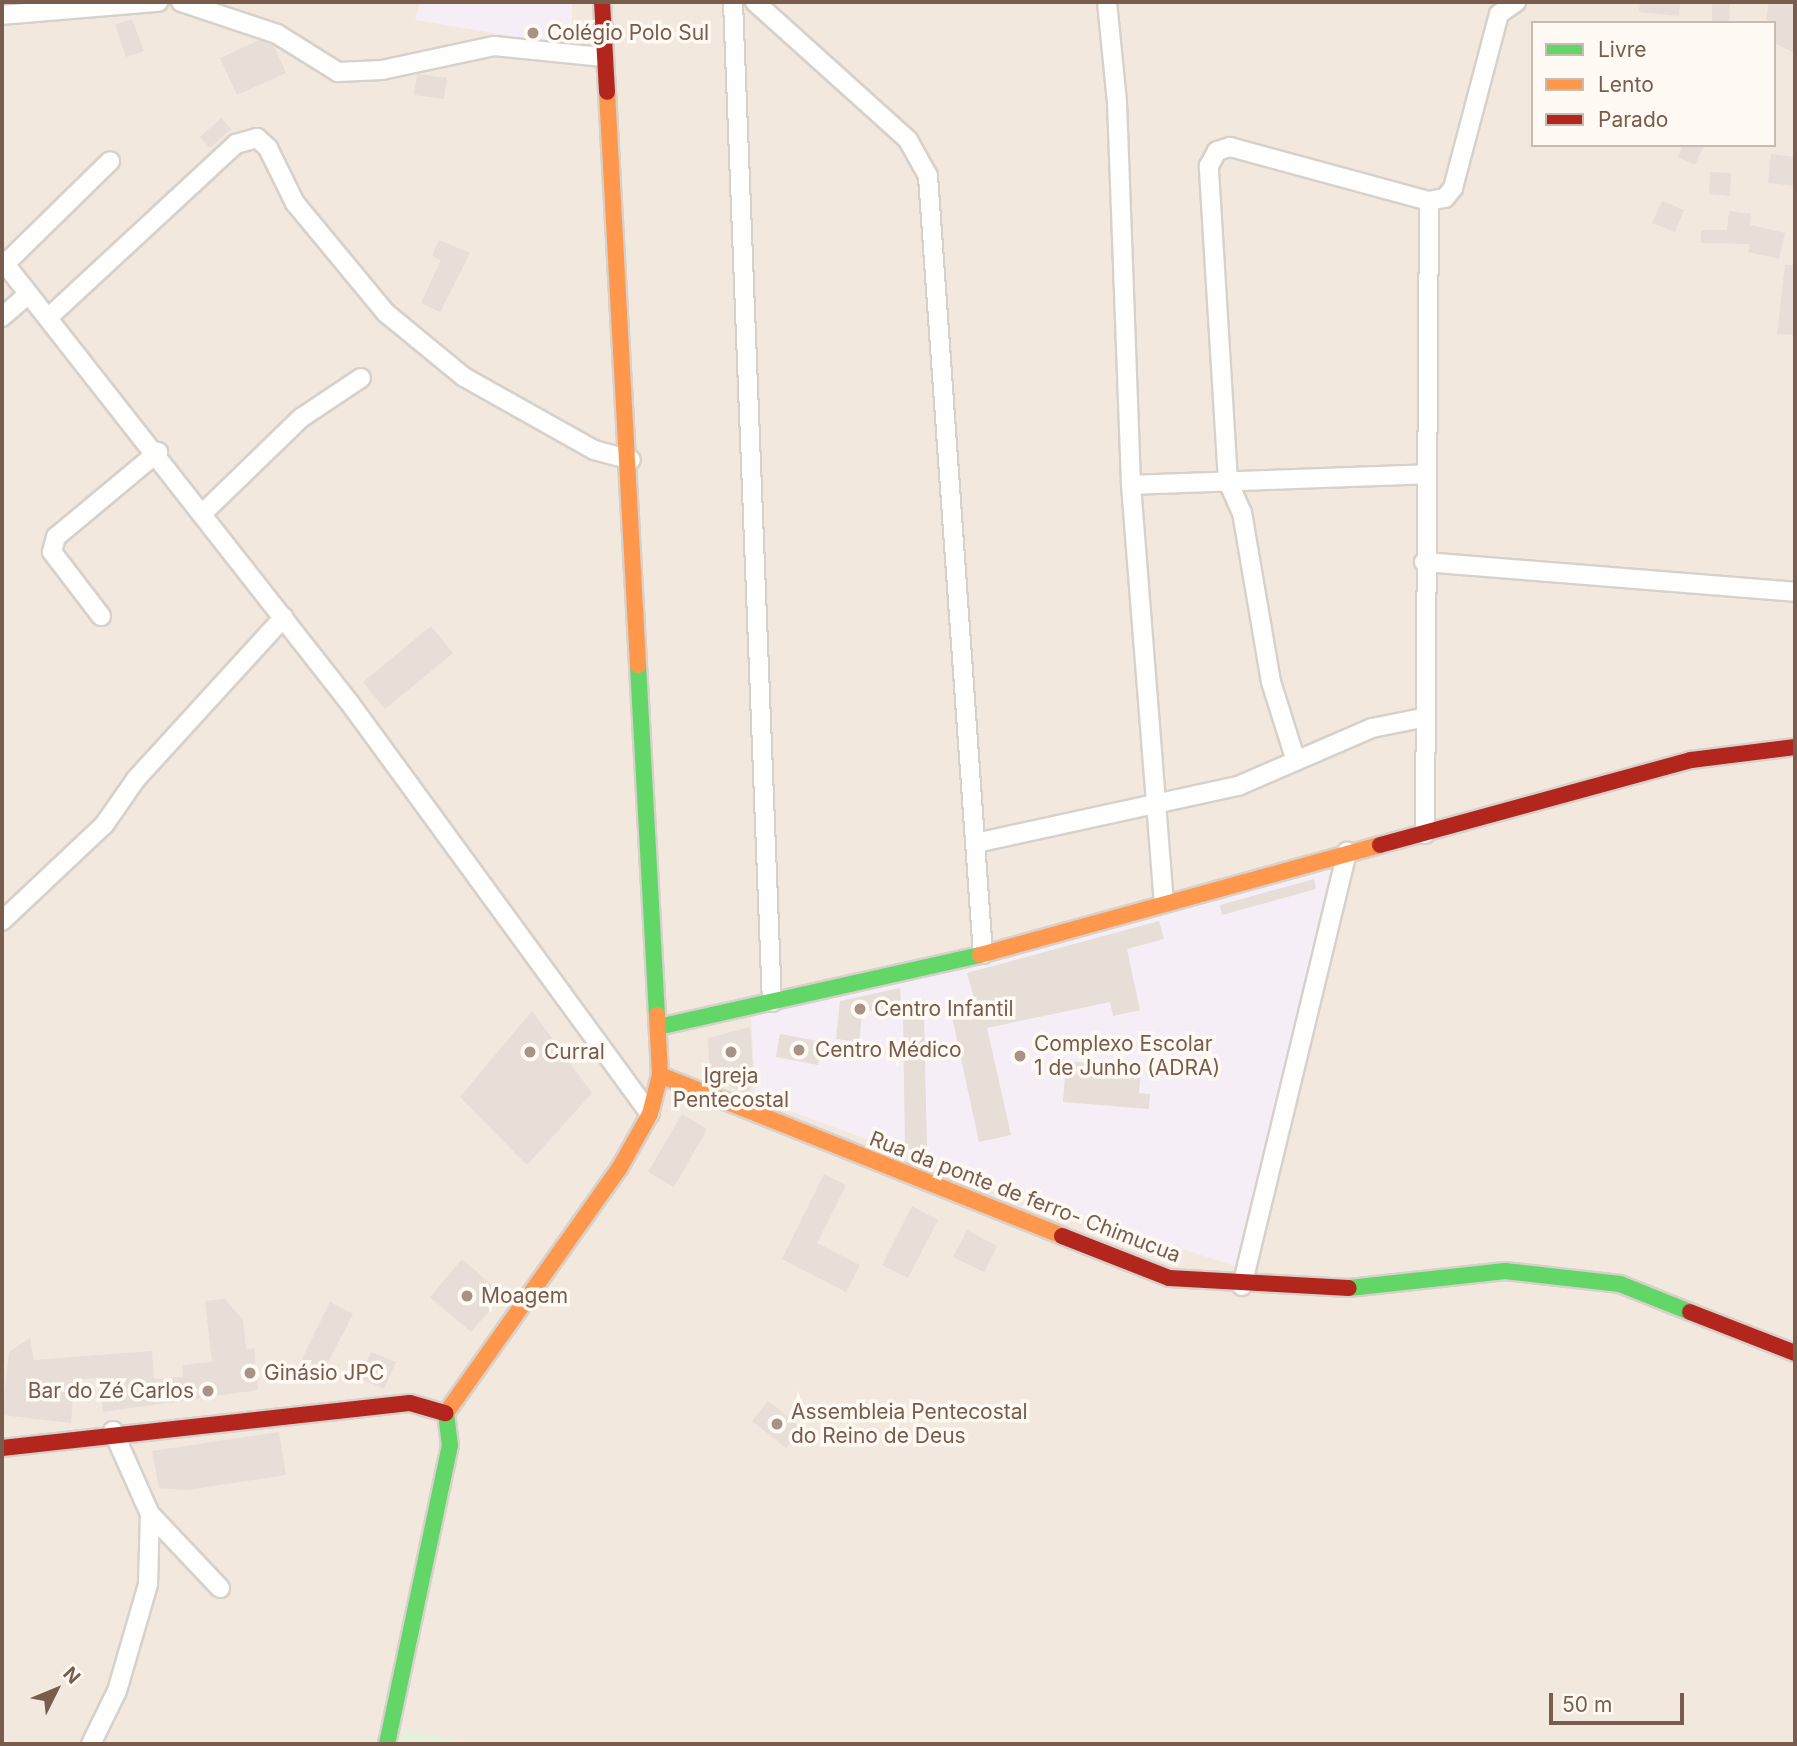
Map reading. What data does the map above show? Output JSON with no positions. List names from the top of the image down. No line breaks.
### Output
{"streets":{"street":["Rua da ponte de ferro- Chimucua"]},"places":["Colégio Polo Sul","Centro Infantil","Centro Médico","Curral","Igreja Pentecostal","Complexo Escolar 1 de Junho (ADRA)","Moagem","Ginásio JPC","Bar do Zé Carlos","Assembleia Pentecostal do Reino de Deus"],"legend":["Livre","Lento","Parado"],"scale_bar":"50 m","north":"top right"}
